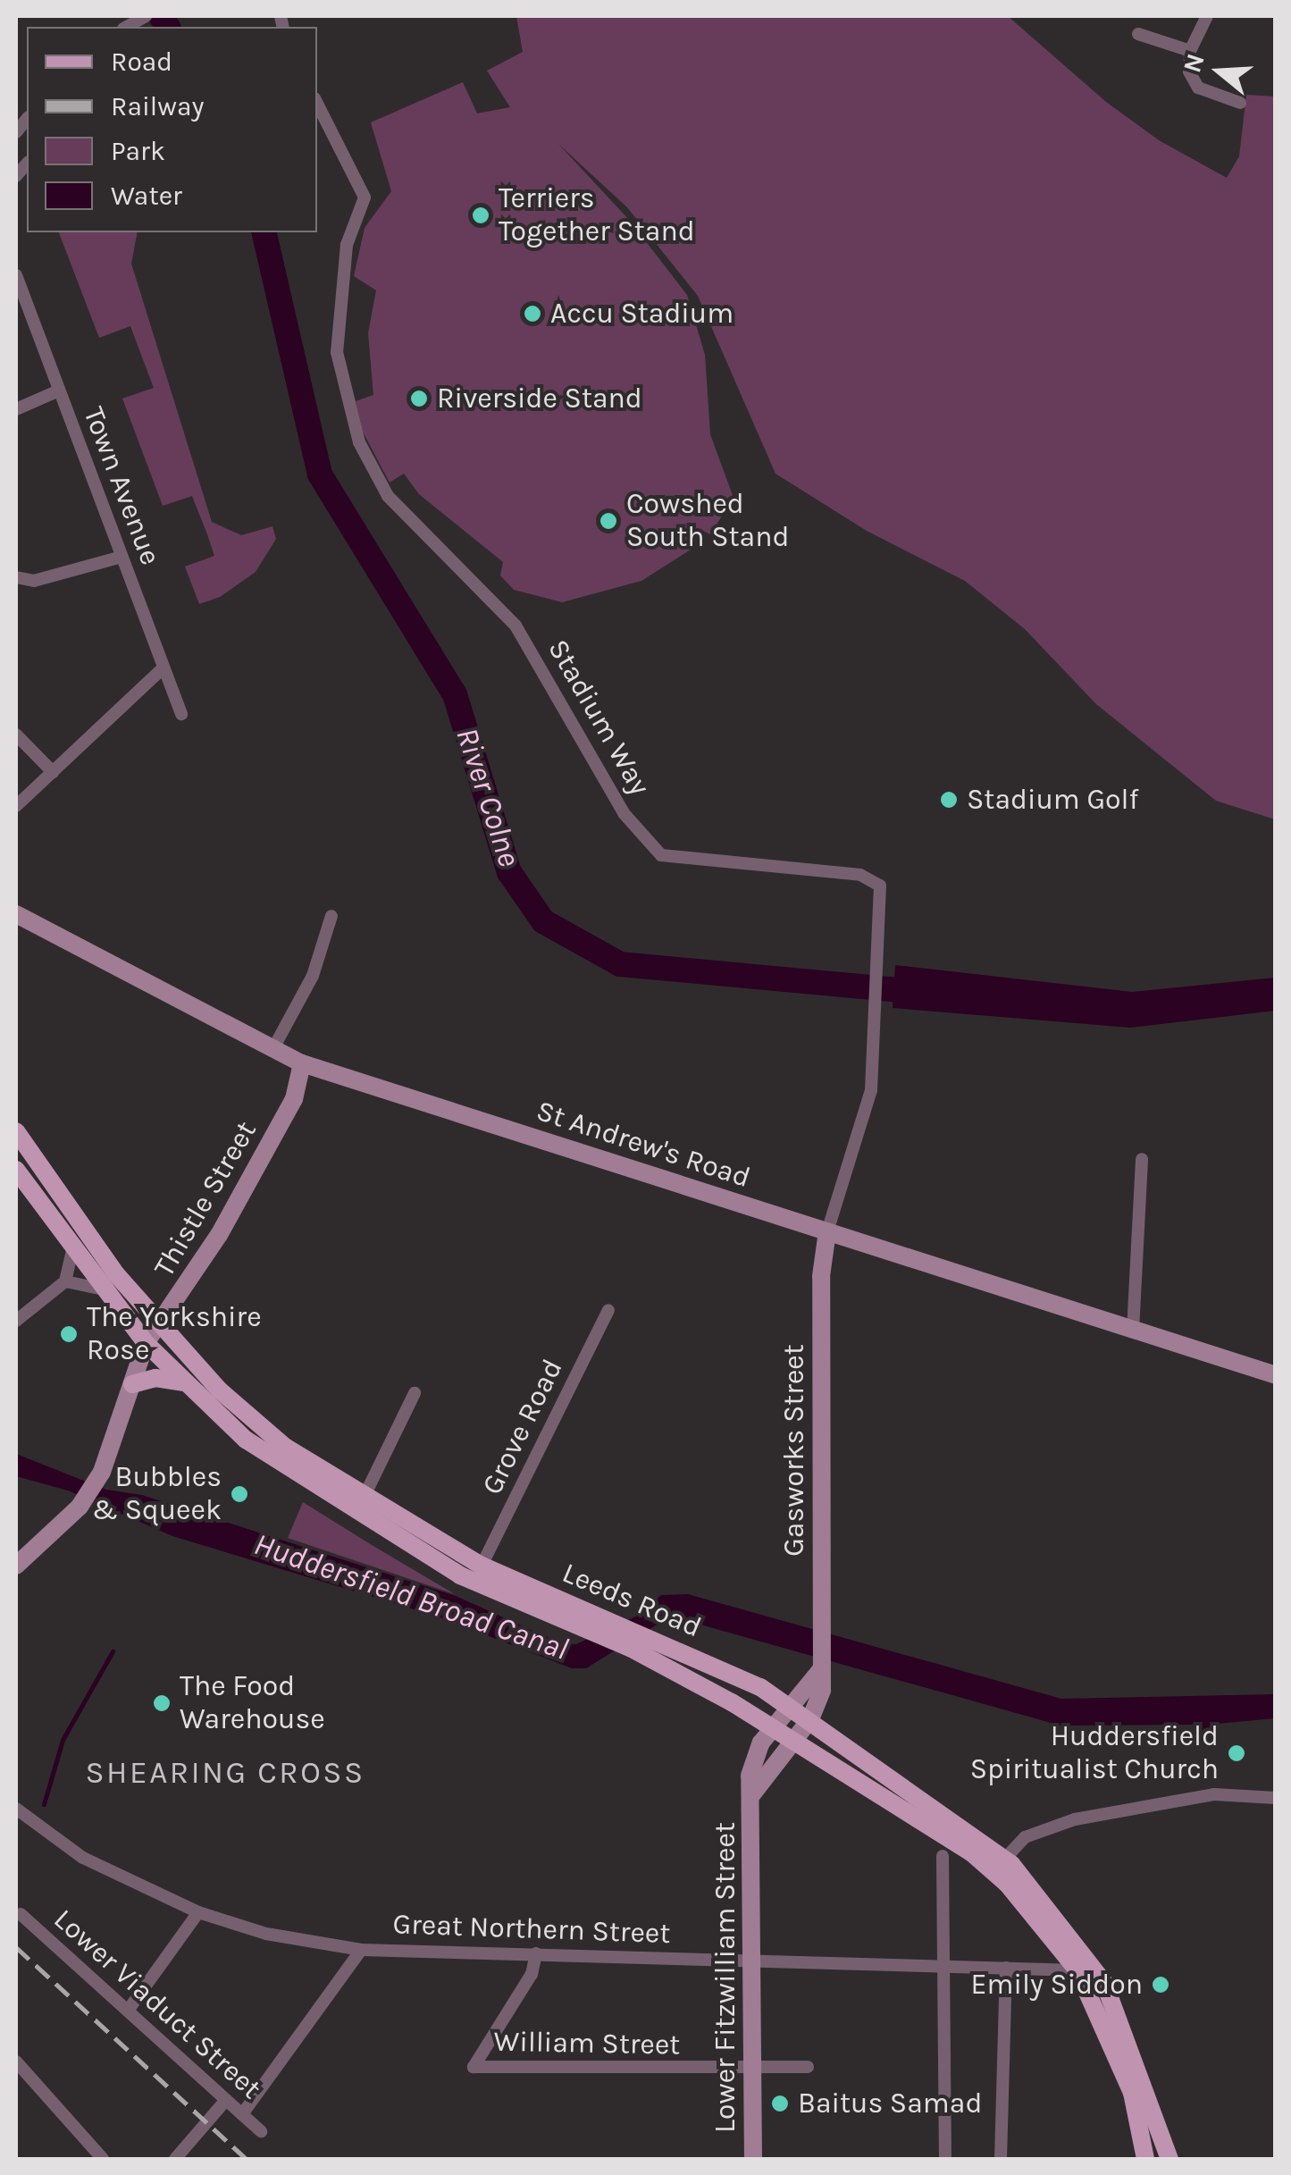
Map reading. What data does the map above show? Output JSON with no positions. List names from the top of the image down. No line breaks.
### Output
{"streets":{"main road":["Leeds Road"],"street":["Town Avenue","Stadium Way","St Andrew's Road","Thistle Street","Grove Road","Gasworks Street","Great Northern Street","Lower Fitzwilliam Street","Lower Viaduct Street","William Street"]},"crossings":[["Stadium Way","St Andrew's Road"],["Stadium Way","Gasworks Street"],["St Andrew's Road","Thistle Street"],["St Andrew's Road","Gasworks Street"],["Thistle Street","Leeds Road"],["Grove Road","Leeds Road"],["Gasworks Street","Leeds Road"],["Gasworks Street","Lower Fitzwilliam Street"],["Leeds Road","Great Northern Street"],["Leeds Road","Lower Fitzwilliam Street"],["Great Northern Street","Lower Fitzwilliam Street"],["Great Northern Street","William Street"],["Lower Fitzwilliam Street","William Street"]],"districts":["SHEARING CROSS"],"water":["River Colne","Huddersfield Broad Canal"],"places":["Terriers Together Stand","Accu Stadium","Riverside Stand","Cowshed South Stand","Stadium Golf","The Yorkshire Rose","Bubbles & Squeek","The Food Warehouse","Huddersfield Spiritualist Church","Emily Siddon","Baitus Samad"],"legend":["Road","Railway","Park","Water"],"north":"left"}
